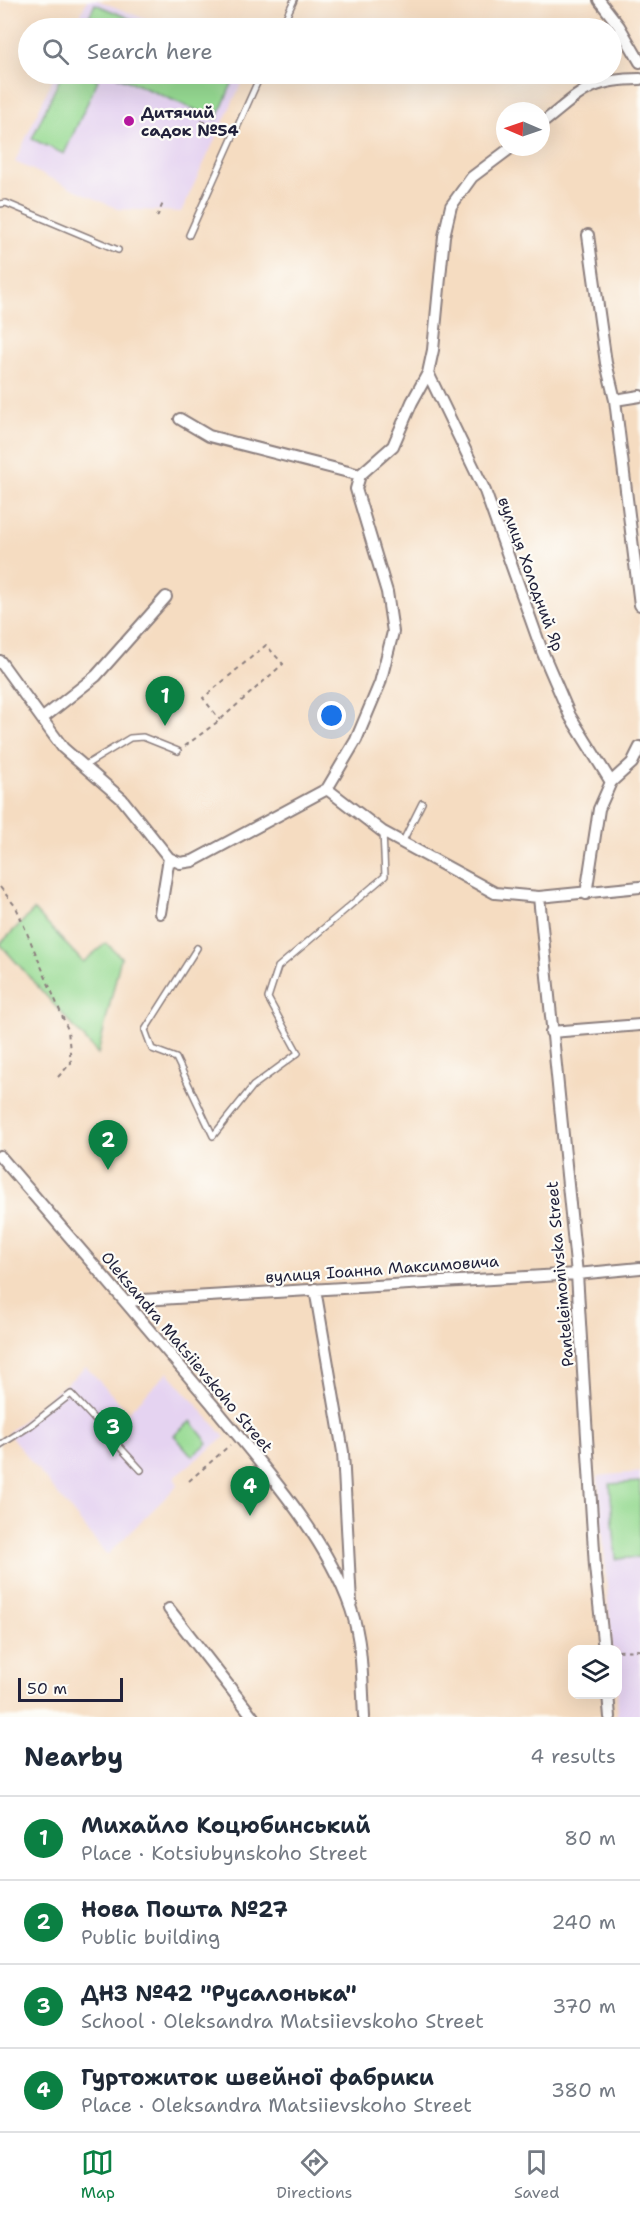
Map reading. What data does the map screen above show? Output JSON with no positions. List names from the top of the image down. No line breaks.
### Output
{"streets":{"street":["вулиця Холодний Яр","вулиця Іоанна Максимовича","Panteleimonivska Street","Oleksandra Matsiievskoho Street"]},"crossings":[["вулиця Іоанна Максимовича","Panteleimonivska Street"],["вулиця Іоанна Максимовича","Oleksandra Matsiievskoho Street"]],"places":["Дитячий садок №54"],"scale_bar":"50 m","north":"left","page":{"search":"Search here","pins":["1","2","3","4"],"scale":"50 m","heading":["Nearby","4 results"],"list":[{"mark":"1","name":"Михайло Коцюбинський","note":"Place · Kotsiubynskoho Street","value":"80 m"},{"mark":"2","name":"Нова Пошта №27","note":"Public building","value":"240 m"},{"mark":"3","name":"ДНЗ №42 \"Русалонька\"","note":"School · Oleksandra Matsiievskoho Street","value":"370 m"},{"mark":"4","name":"Гуртожиток швейної фабрики","note":"Place · Oleksandra Matsiievskoho Street","value":"380 m"}],"nav":["Map","Directions","Saved"]}}
